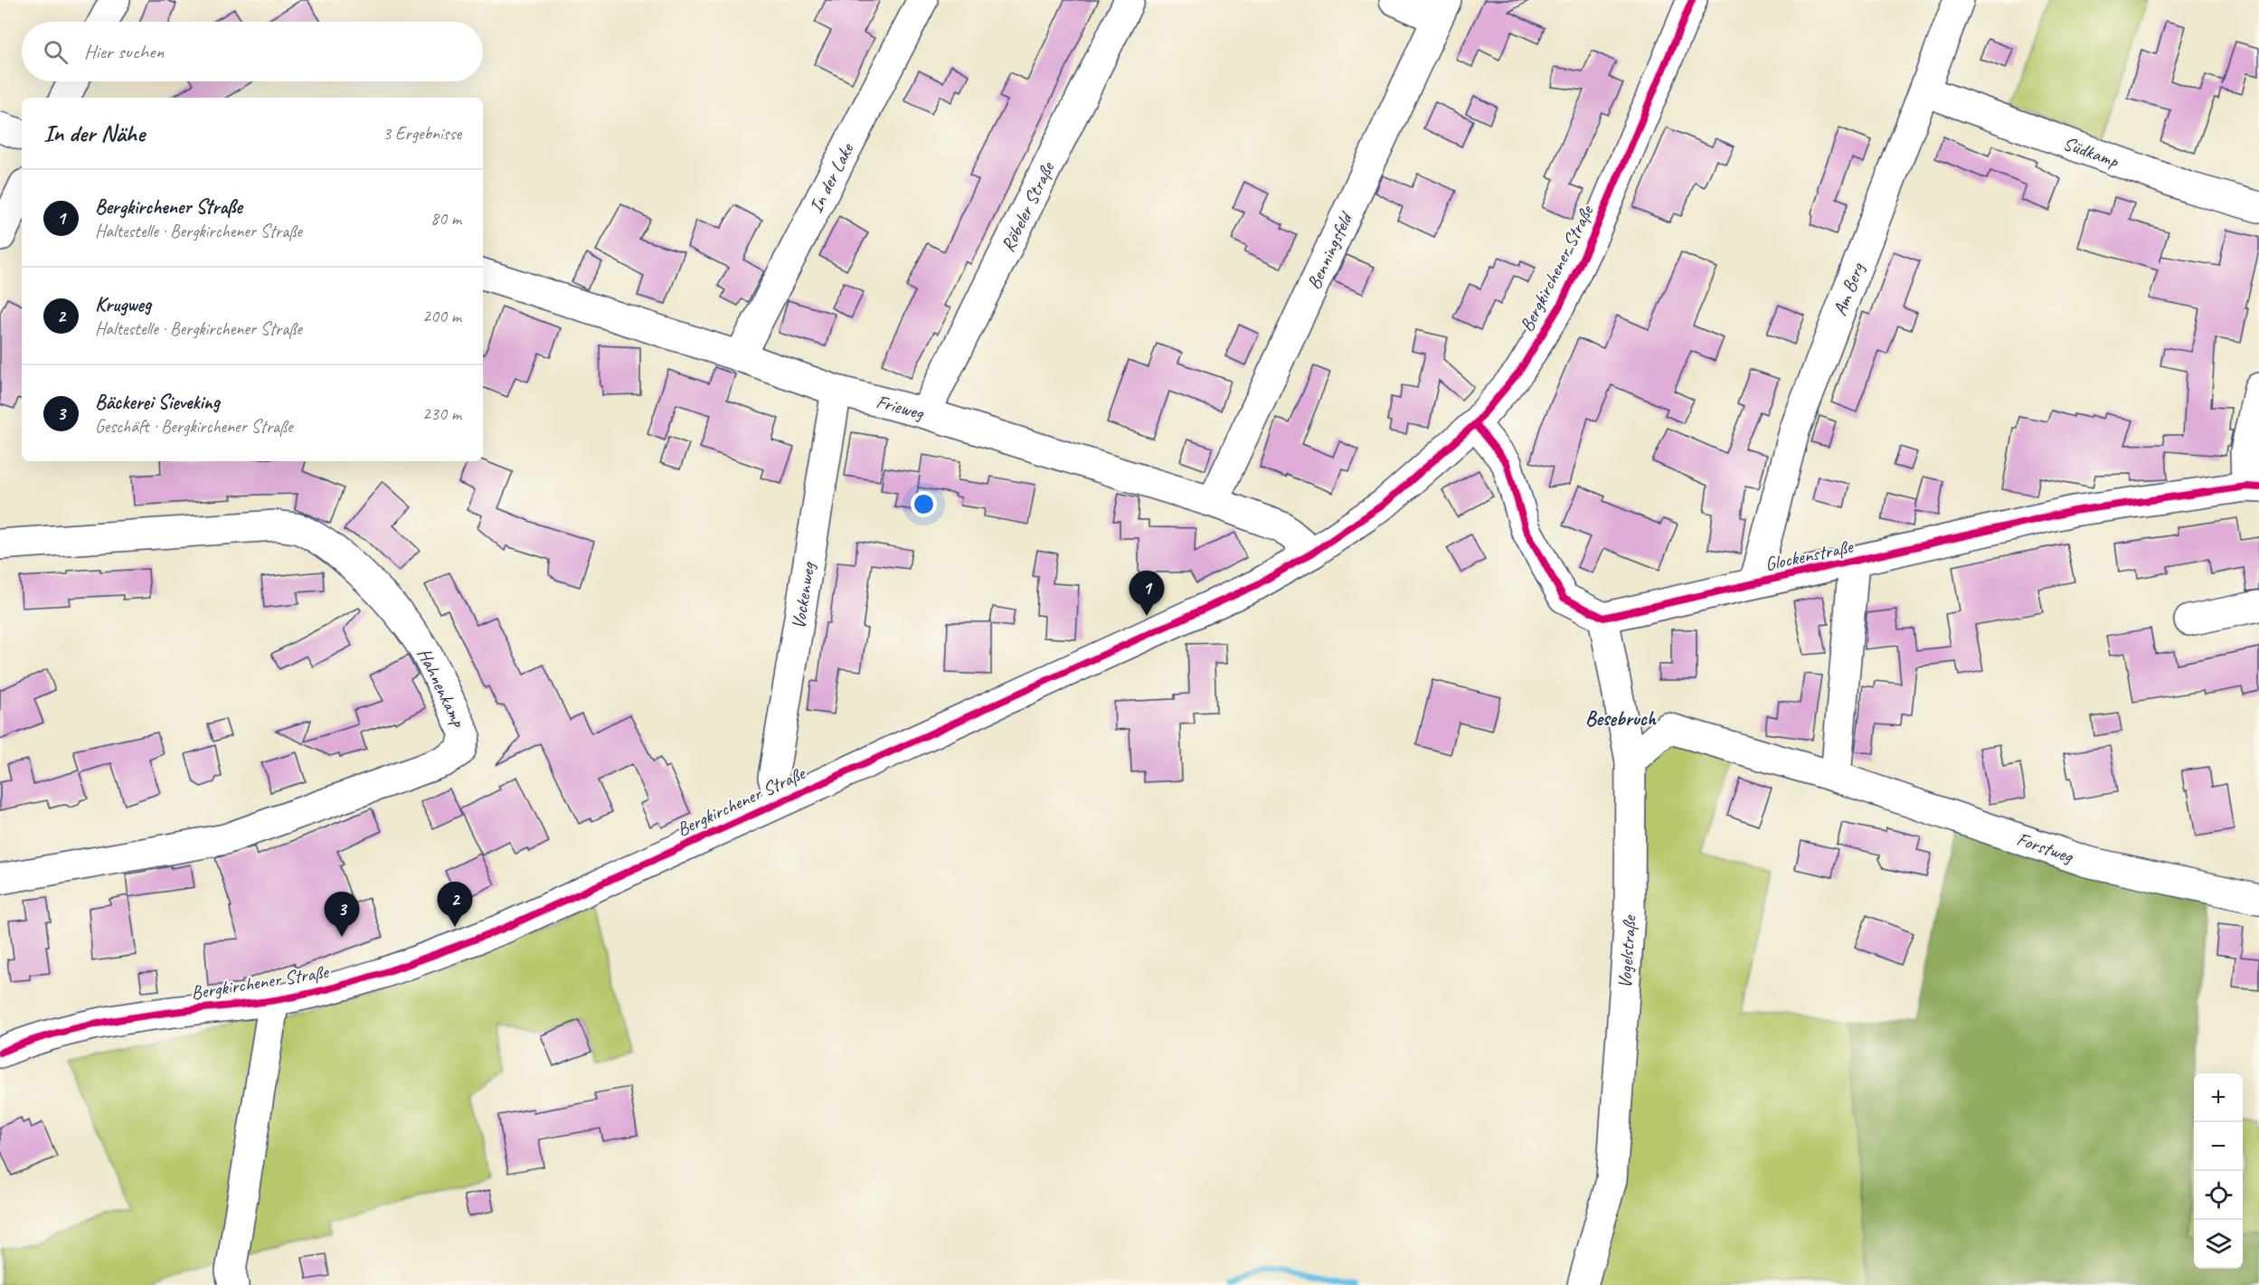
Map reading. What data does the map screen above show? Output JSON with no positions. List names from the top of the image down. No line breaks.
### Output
{"streets":{"street":["Südkamp","In der Lake","Röbeler Straße","Benningsfeld","Bergkirchener Straße","Am Berg","Frieweg","Glockenstraße","Vockenweg","Hahnenkamp","Forstweg","Vogelstraße"]},"crossings":[["Südkamp","Am Berg"],["In der Lake","Frieweg"],["Röbeler Straße","Frieweg"],["Benningsfeld","Frieweg"],["Bergkirchener Straße","Frieweg"],["Bergkirchener Straße","Vockenweg"],["Am Berg","Glockenstraße"],["Frieweg","Vockenweg"],["Glockenstraße","Vogelstraße"],["Forstweg","Vogelstraße"]],"districts":["Besebruch"],"page":{"search":"Hier suchen","heading":["In der Nähe","3 Ergebnisse"],"list":[{"mark":"1","name":"Bergkirchener Straße","note":"Haltestelle · Bergkirchener Straße","value":"80 m"},{"mark":"2","name":"Krugweg","note":"Haltestelle · Bergkirchener Straße","value":"200 m"},{"mark":"3","name":"Bäckerei Sieveking","note":"Geschäft · Bergkirchener Straße","value":"230 m"}],"pins":["1","2","3"],"map_buttons":["+","−"]}}
